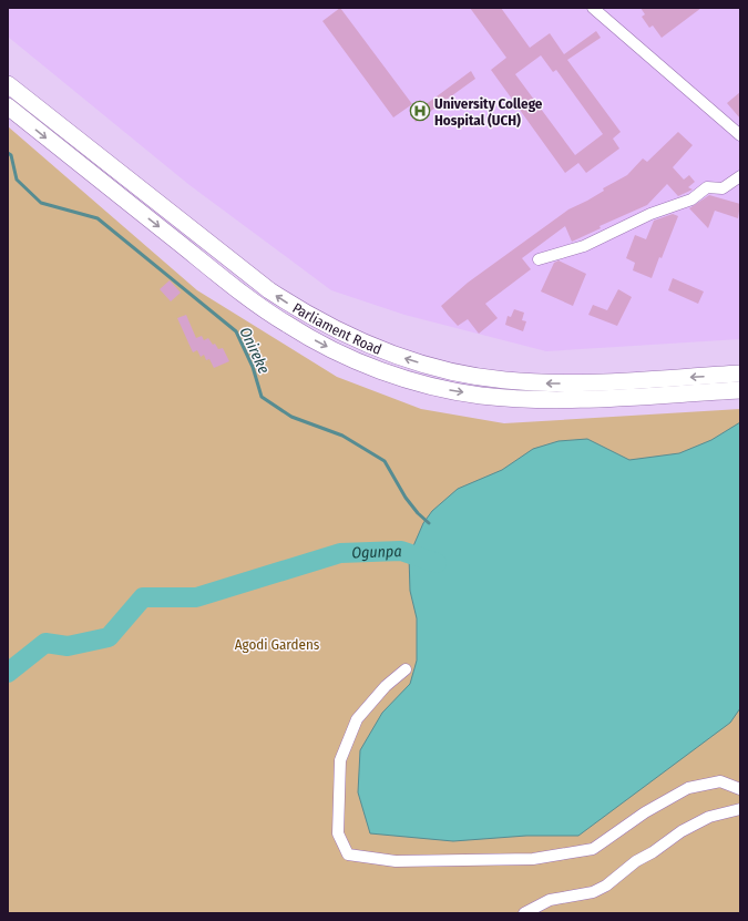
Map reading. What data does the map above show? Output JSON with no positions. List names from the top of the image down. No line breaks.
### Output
{"streets":{"main road":["Parliament Road"]},"water":["Onireke","Ogunpa"],"parks":["Agodi Gardens"],"places":{"hospital":["University College Hospital (UCH)"]}}
